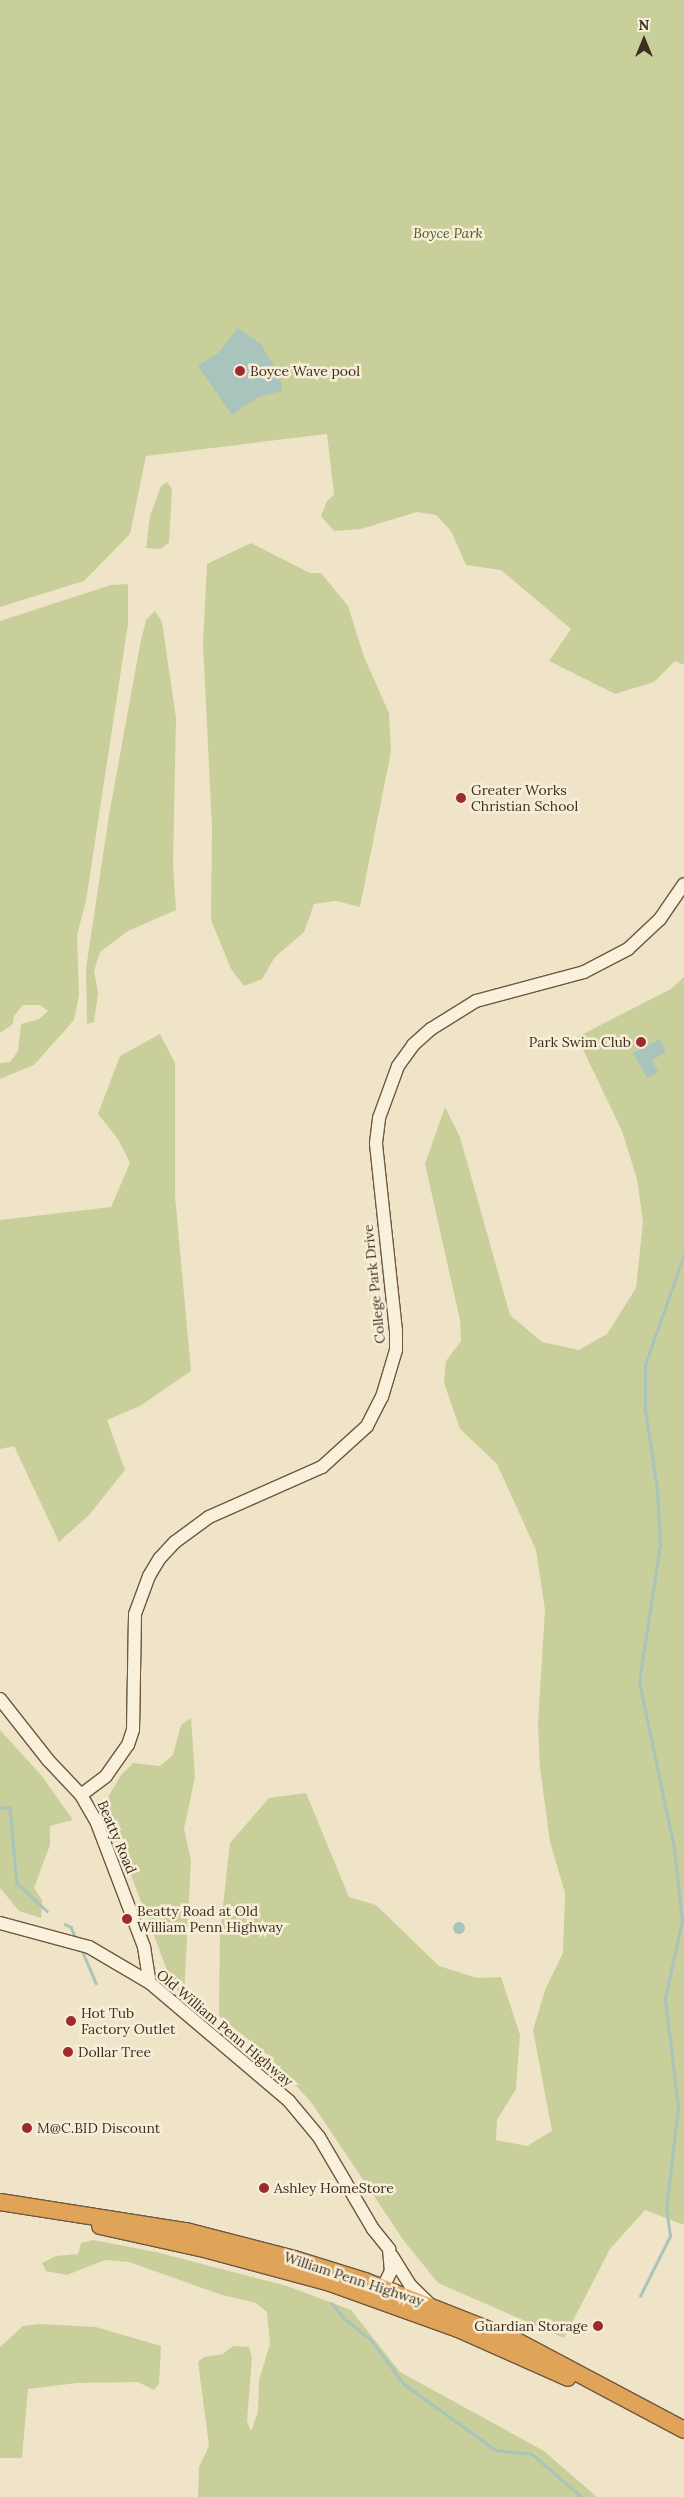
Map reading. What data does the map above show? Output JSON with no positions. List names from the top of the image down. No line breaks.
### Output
{"streets":{"highway":["William Penn Highway"],"street":["College Park Drive","Beatty Road","Old William Penn Highway"]},"crossings":[["College Park Drive","Beatty Road"],["Beatty Road","Old William Penn Highway"],["Old William Penn Highway","William Penn Highway"]],"parks":["Boyce Park"],"places":["Boyce Wave pool","Greater Works Christian School","Park Swim Club","Beatty Road at Old William Penn Highway","Hot Tub Factory Outlet","Dollar Tree","M@C.BID Discount","Ashley HomeStore","Guardian Storage"],"north":"top"}
